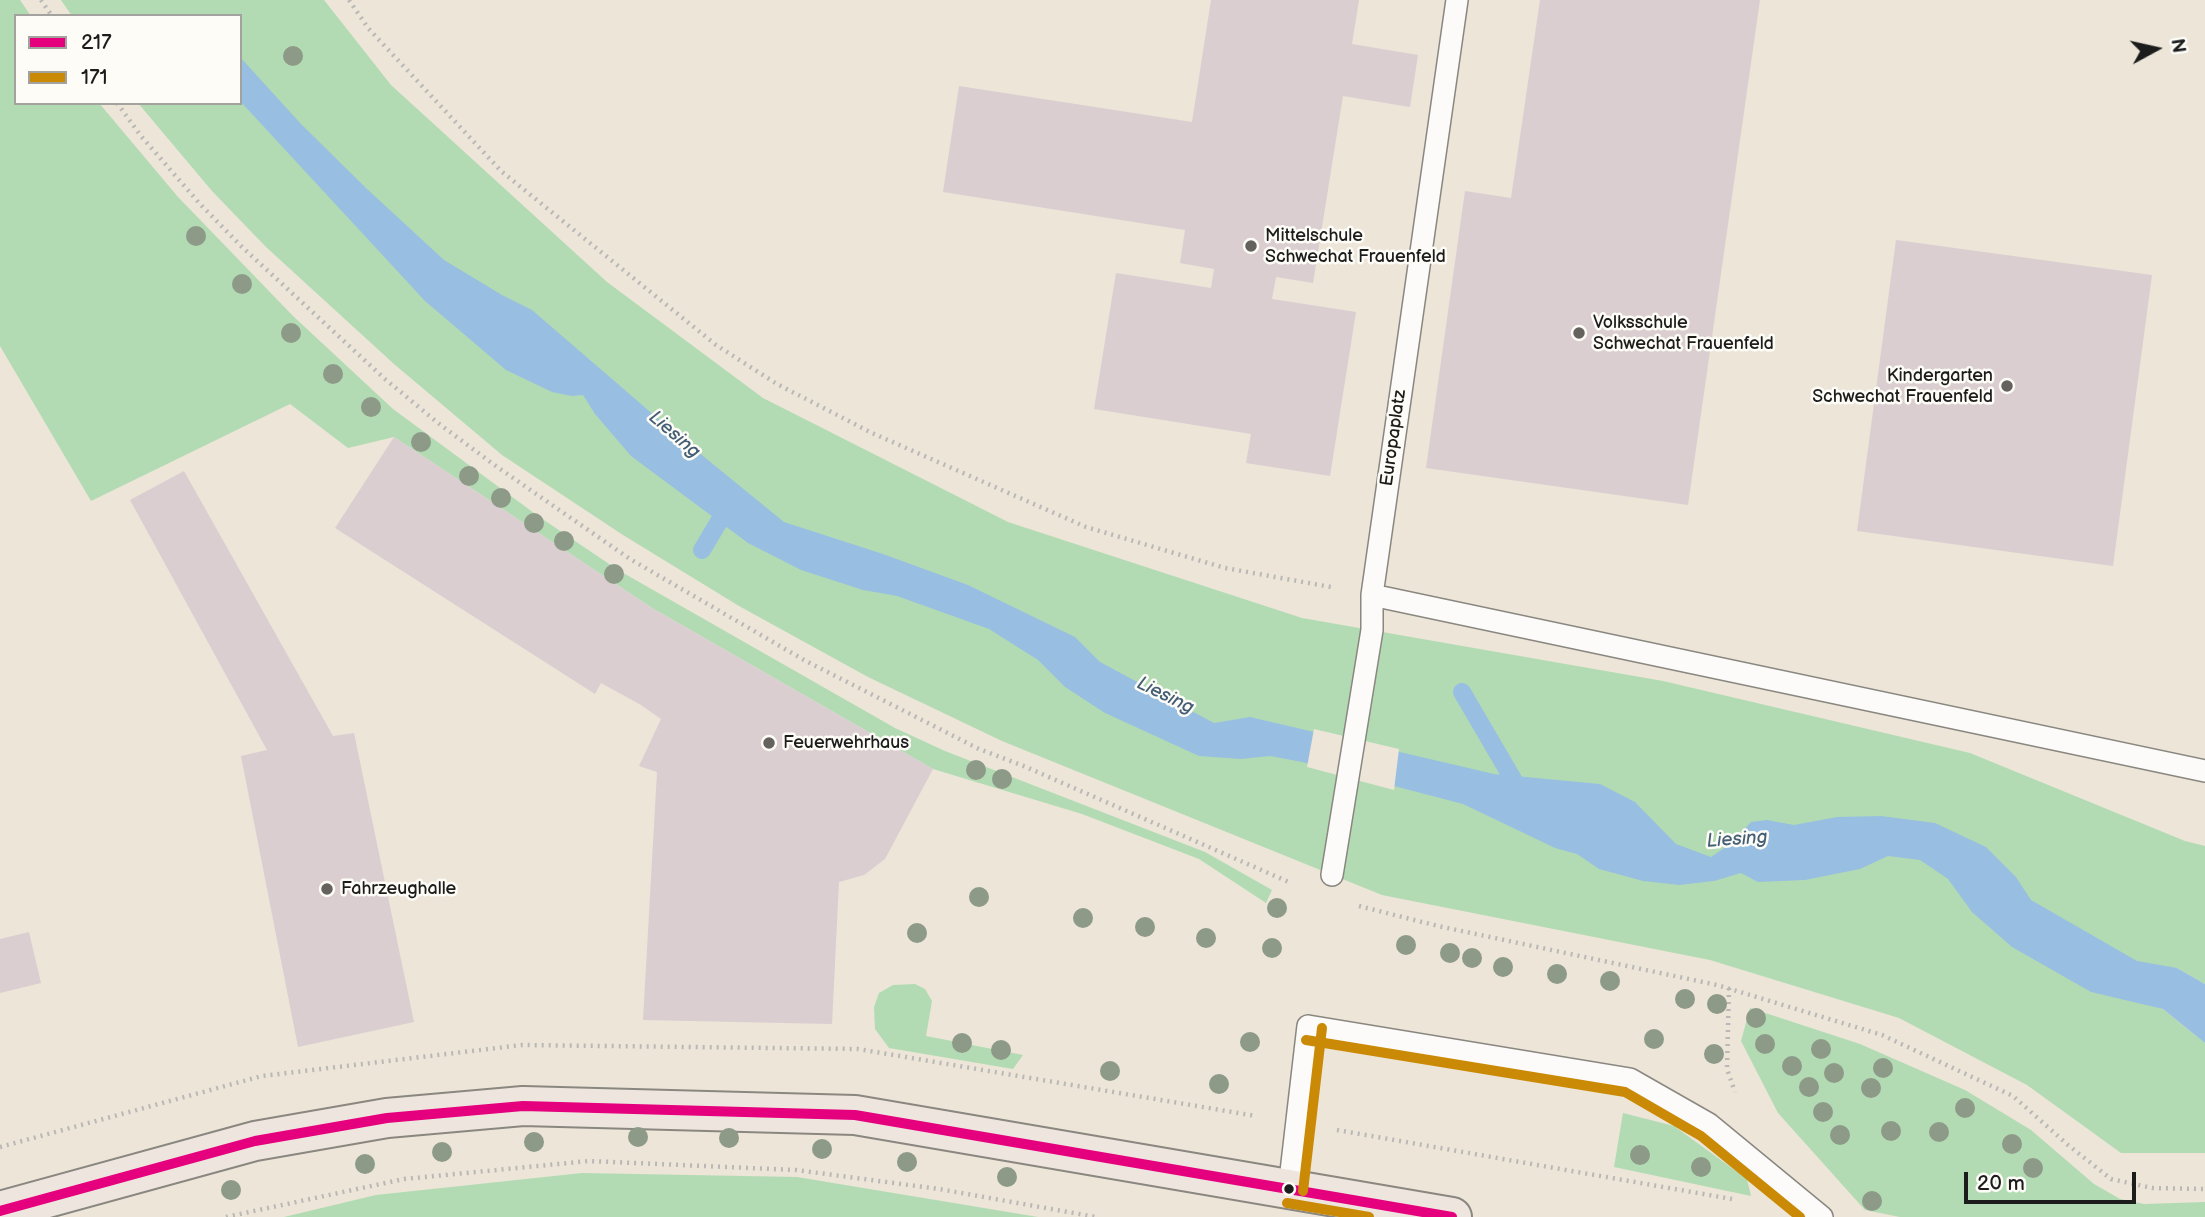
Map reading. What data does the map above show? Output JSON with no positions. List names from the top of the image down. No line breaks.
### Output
{"streets":{"lane":["Europaplatz"]},"water":["Liesing"],"places":["Mittelschule Schwechat Frauenfeld","Volksschule Schwechat Frauenfeld","Kindergarten Schwechat Frauenfeld","Feuerwehrhaus","Fahrzeughalle"],"lines":["transit line 171","transit line 217"],"legend":["217","171"],"scale_bar":"20 m","north":"right"}
